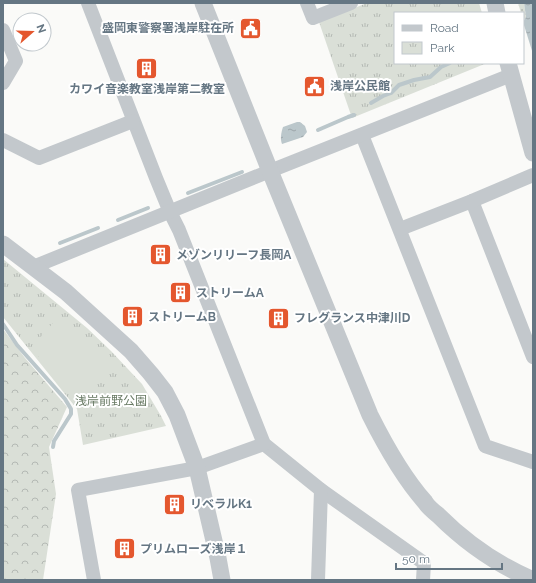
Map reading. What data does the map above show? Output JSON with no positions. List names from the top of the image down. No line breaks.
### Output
{"parks":["浅岸前野公園"],"places":{"public building":["盛岡東警察署浅岸駐在所","浅岸公民館"],"building":["カワイ音楽教室浅岸第二教室","メゾンリリーフ長岡A","ストリームA","ストリームB","フレグランス中津川D","リベラルK1","プリムローズ浅岸１"]},"legend":["Road","Park"],"scale_bar":"50 m","north":"right"}
